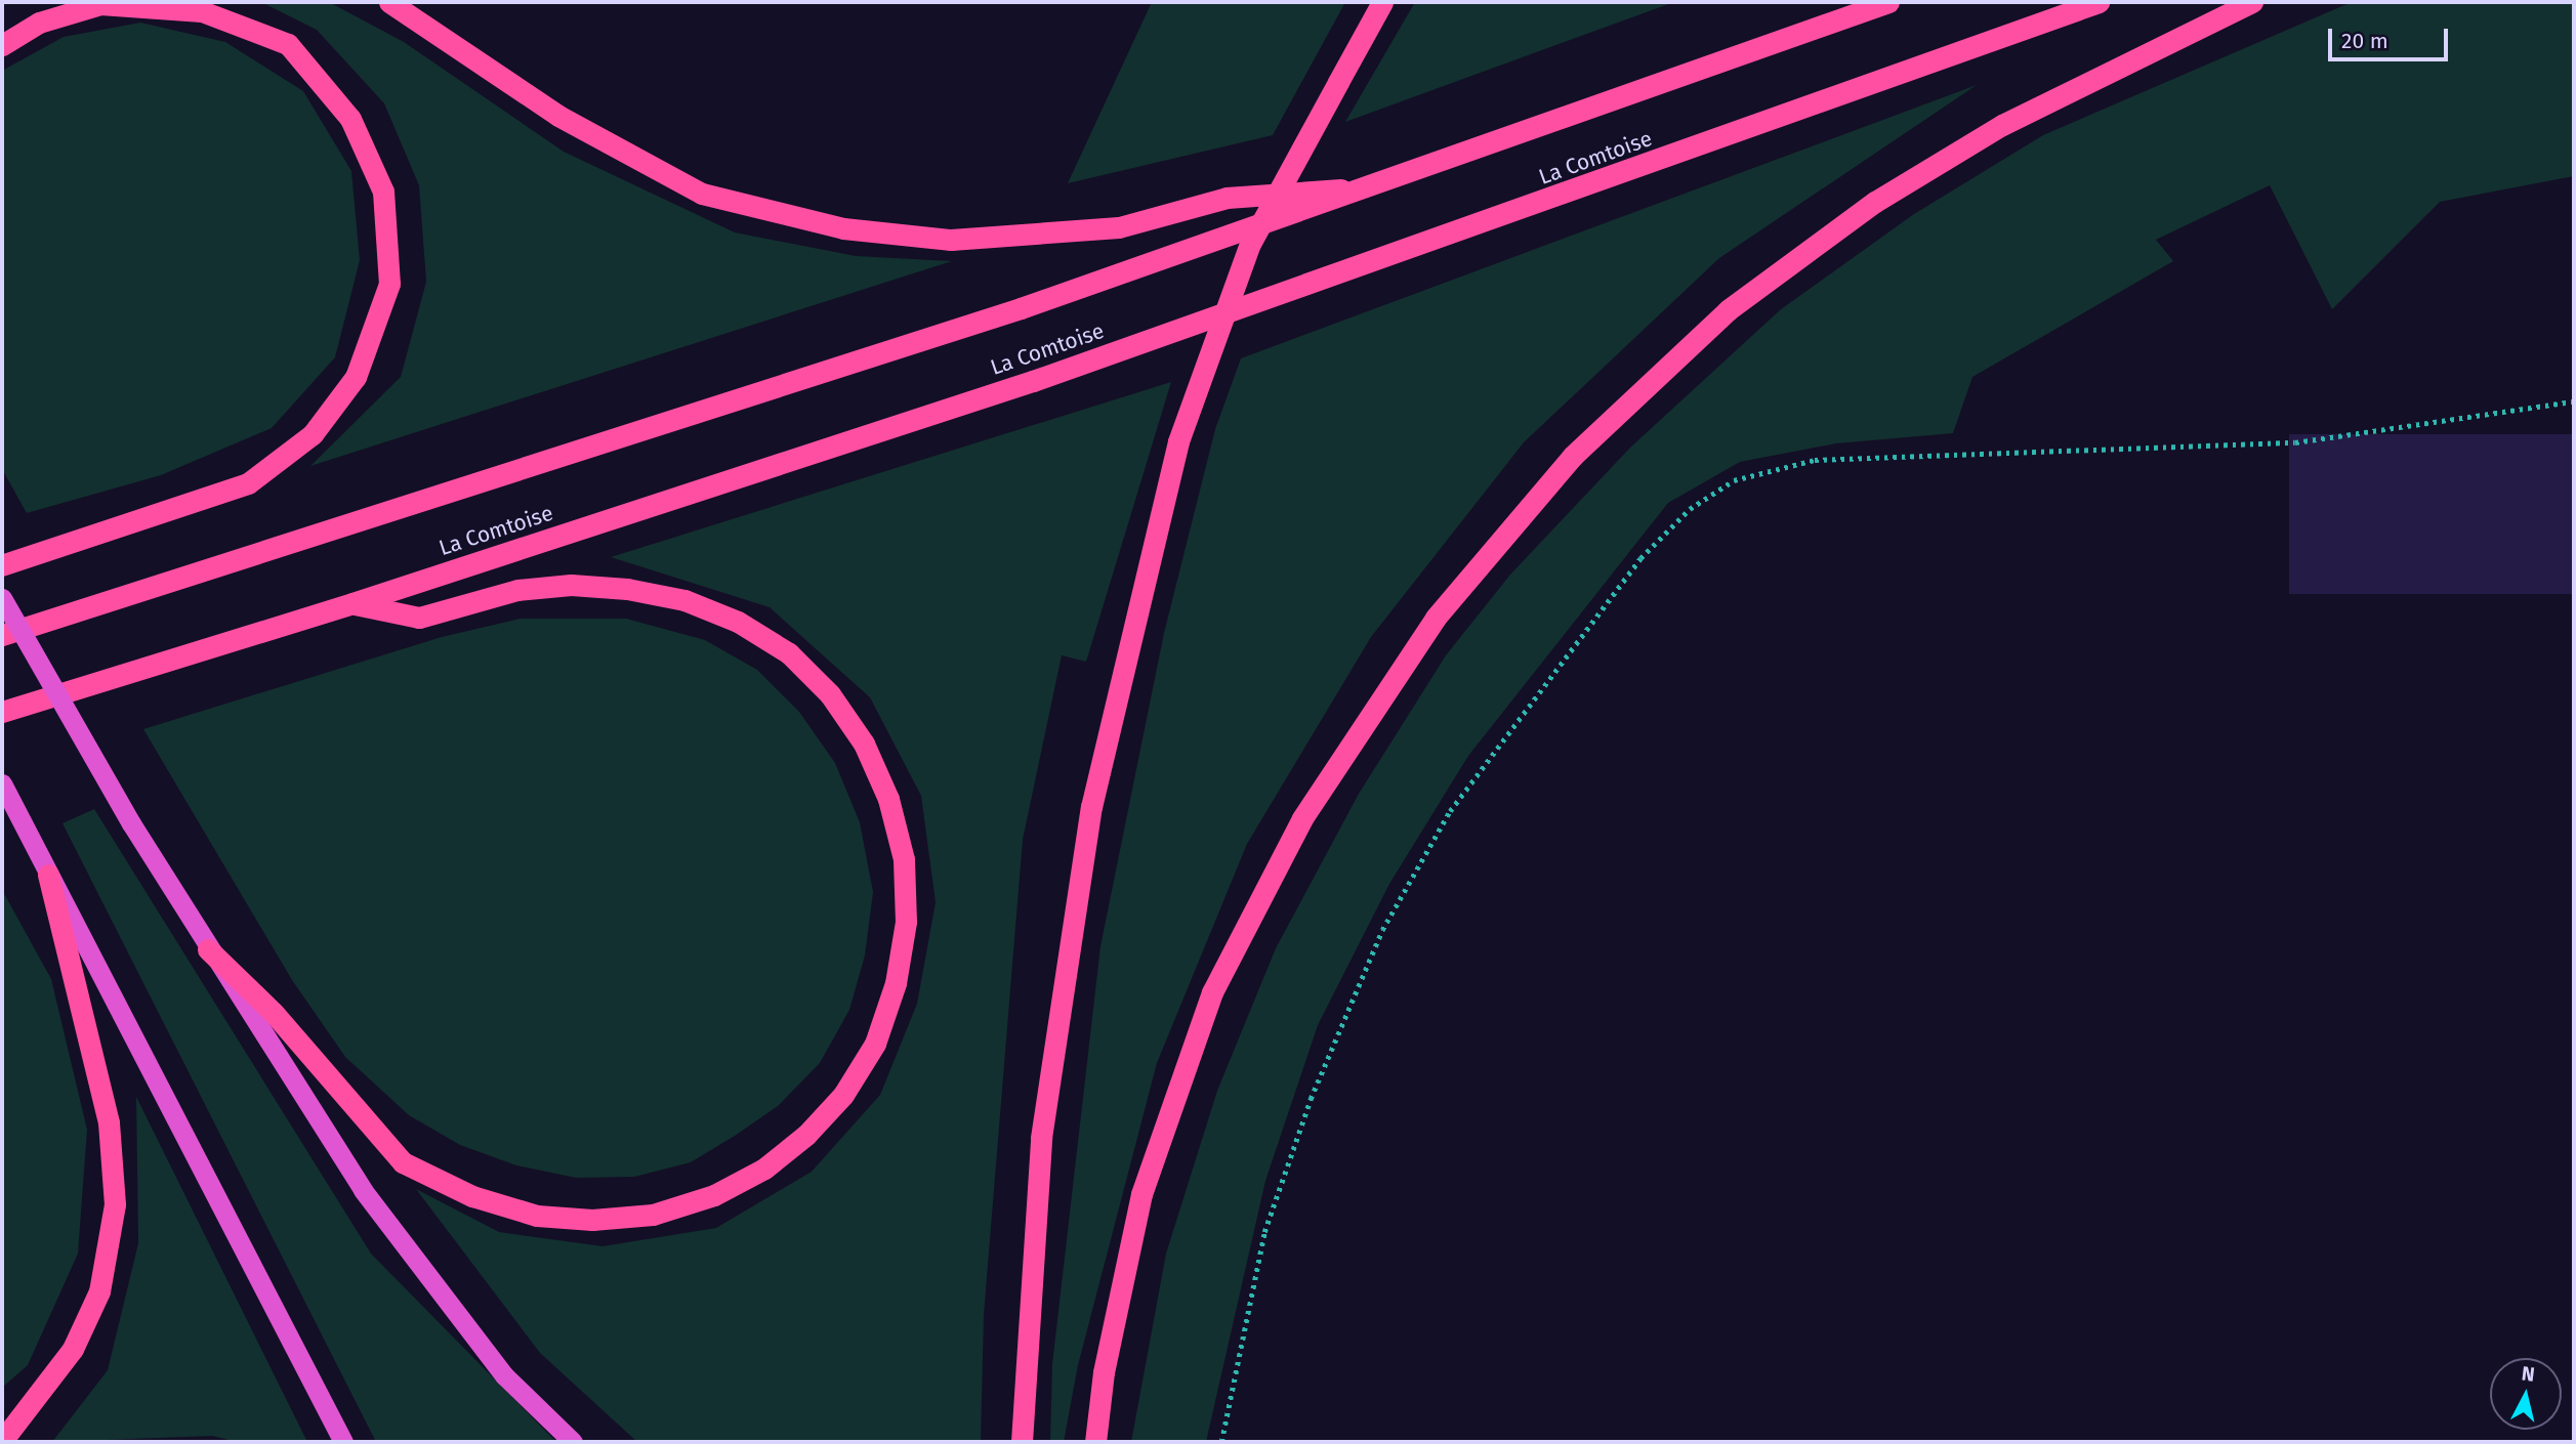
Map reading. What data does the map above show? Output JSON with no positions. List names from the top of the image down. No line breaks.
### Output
{"streets":{"highway":["La Comtoise"]},"scale_bar":"20 m","north":"top"}
